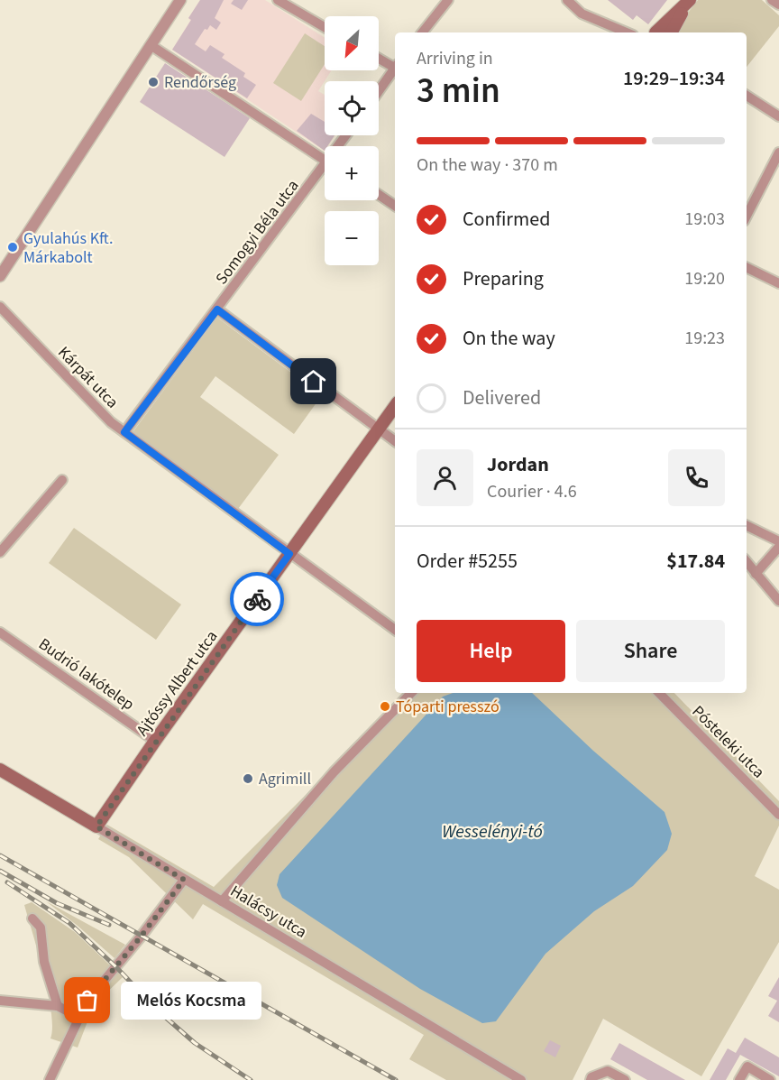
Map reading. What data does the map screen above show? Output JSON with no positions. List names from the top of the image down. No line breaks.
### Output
{"streets":{"main road":["Ajtóssy Albert utca","Halácsy utca"],"street":["Somogyi Béla utca","Kárpát utca","Budrió lakótelep","Pósteleki utca"]},"crossings":[["Somogyi Béla utca","Kárpát utca"],["Kárpát utca","Ajtóssy Albert utca"],["Budrió lakótelep","Ajtóssy Albert utca"],["Ajtóssy Albert utca","Halácsy utca"]],"water":["Wesselényi-tó"],"places":["Rendőrség","Gyulahús Kft. Márkabolt","Tóparti presszó","Agrimill","Melós Kocsma"],"north":"bottom left","page":{"map_buttons":["+","−"],"heading":["3 min","Arriving in","19:29–19:34"],"panel":["Jordan","Courier · 4.6","Order #5255","$17.84"],"bar":"On the way · 370 m","list":[["Confirmed","19:03"],["Preparing","19:20"],["On the way","19:23"],"Delivered"],"buttons":["Help","Share"],"bubble":"Melós Kocsma"}}
